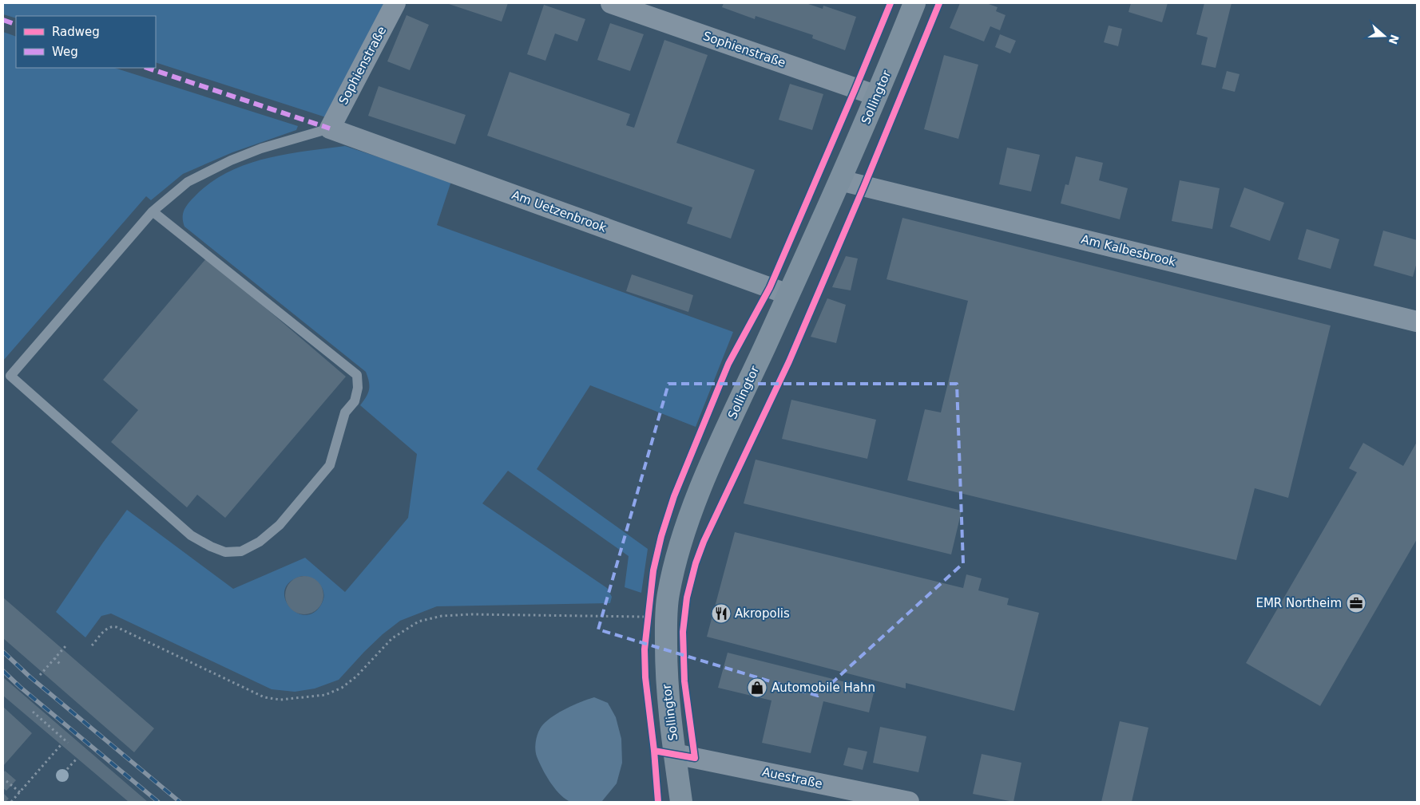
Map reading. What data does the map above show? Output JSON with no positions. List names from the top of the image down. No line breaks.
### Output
{"streets":{"main road":["Sollingtor"],"street":["Sophienstraße","Am Uetzenbrook","Am Kalbesbrook","Auestraße"]},"crossings":[["Sophienstraße","Sollingtor"],["Sophienstraße","Am Uetzenbrook"],["Sollingtor","Am Uetzenbrook"],["Sollingtor","Am Kalbesbrook"],["Sollingtor","Auestraße"]],"places":{"office":["EMR Northeim"],"restaurant":["Akropolis"],"shop":["Automobile Hahn"]},"legend":["Radweg","Weg"],"north":"right"}
